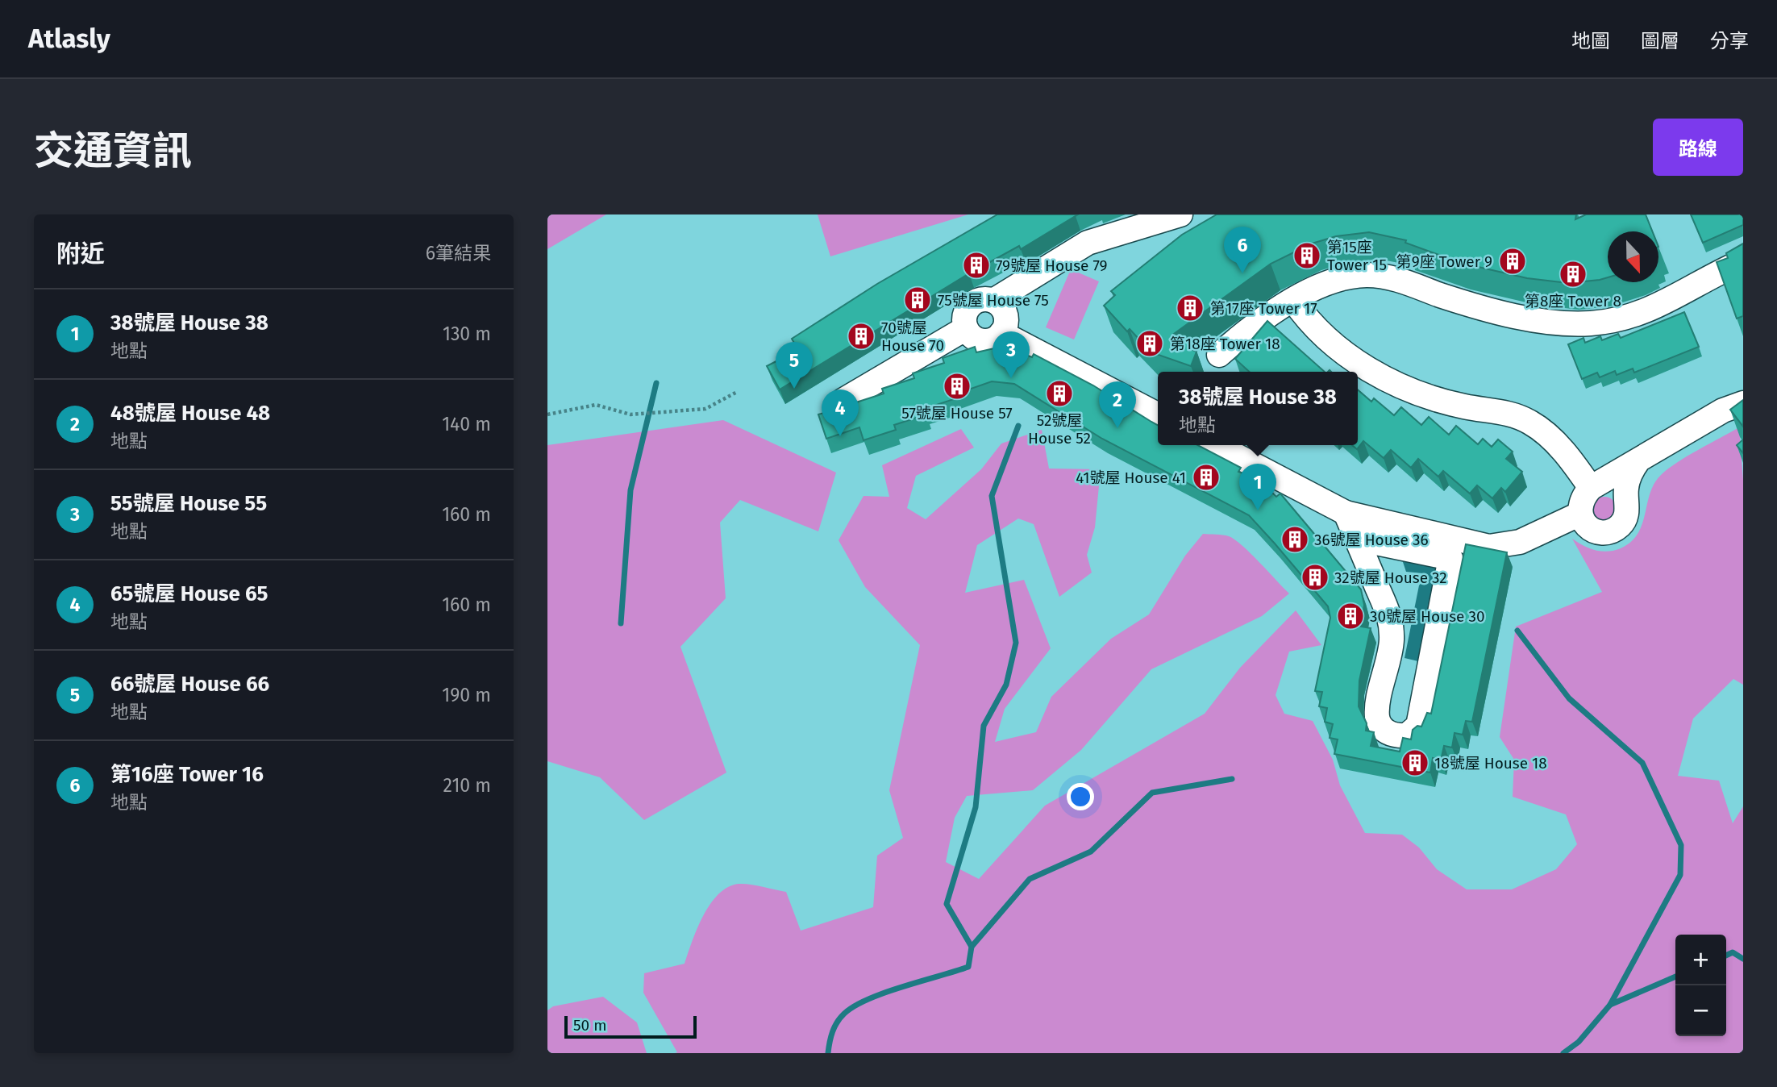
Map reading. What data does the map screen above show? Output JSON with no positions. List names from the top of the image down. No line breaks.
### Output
{"places":{"building":["第15座 Tower 15","第9座 Tower 9","79號屋 House 79","第8座 Tower 8","75號屋 House 75","第17座 Tower 17","70號屋 House 70","第18座 Tower 18","57號屋 House 57","52號屋 House 52","41號屋 House 41","36號屋 House 36","32號屋 House 32","30號屋 House 30","18號屋 House 18"]},"scale_bar":"50 m","north":"bottom","page":{"header":"Atlasly","nav":["地圖","圖層","分享"],"title":"交通資訊","buttons":"路線","heading":["附近","6筆結果"],"pins":["6","3","5","2","4","1"],"list":[{"mark":"1","name":"38號屋 House 38","note":"地點","value":"130 m"},{"mark":"2","name":"48號屋 House 48","note":"地點","value":"140 m"},{"mark":"3","name":"55號屋 House 55","note":"地點","value":"160 m"},{"mark":"4","name":"65號屋 House 65","note":"地點","value":"160 m"},{"mark":"5","name":"66號屋 House 66","note":"地點","value":"190 m"},{"mark":"6","name":"第16座 Tower 16","note":"地點","value":"210 m"}],"popup":["38號屋 House 38","地點"],"map_buttons":["+","−"],"scale":"50 m"}}
